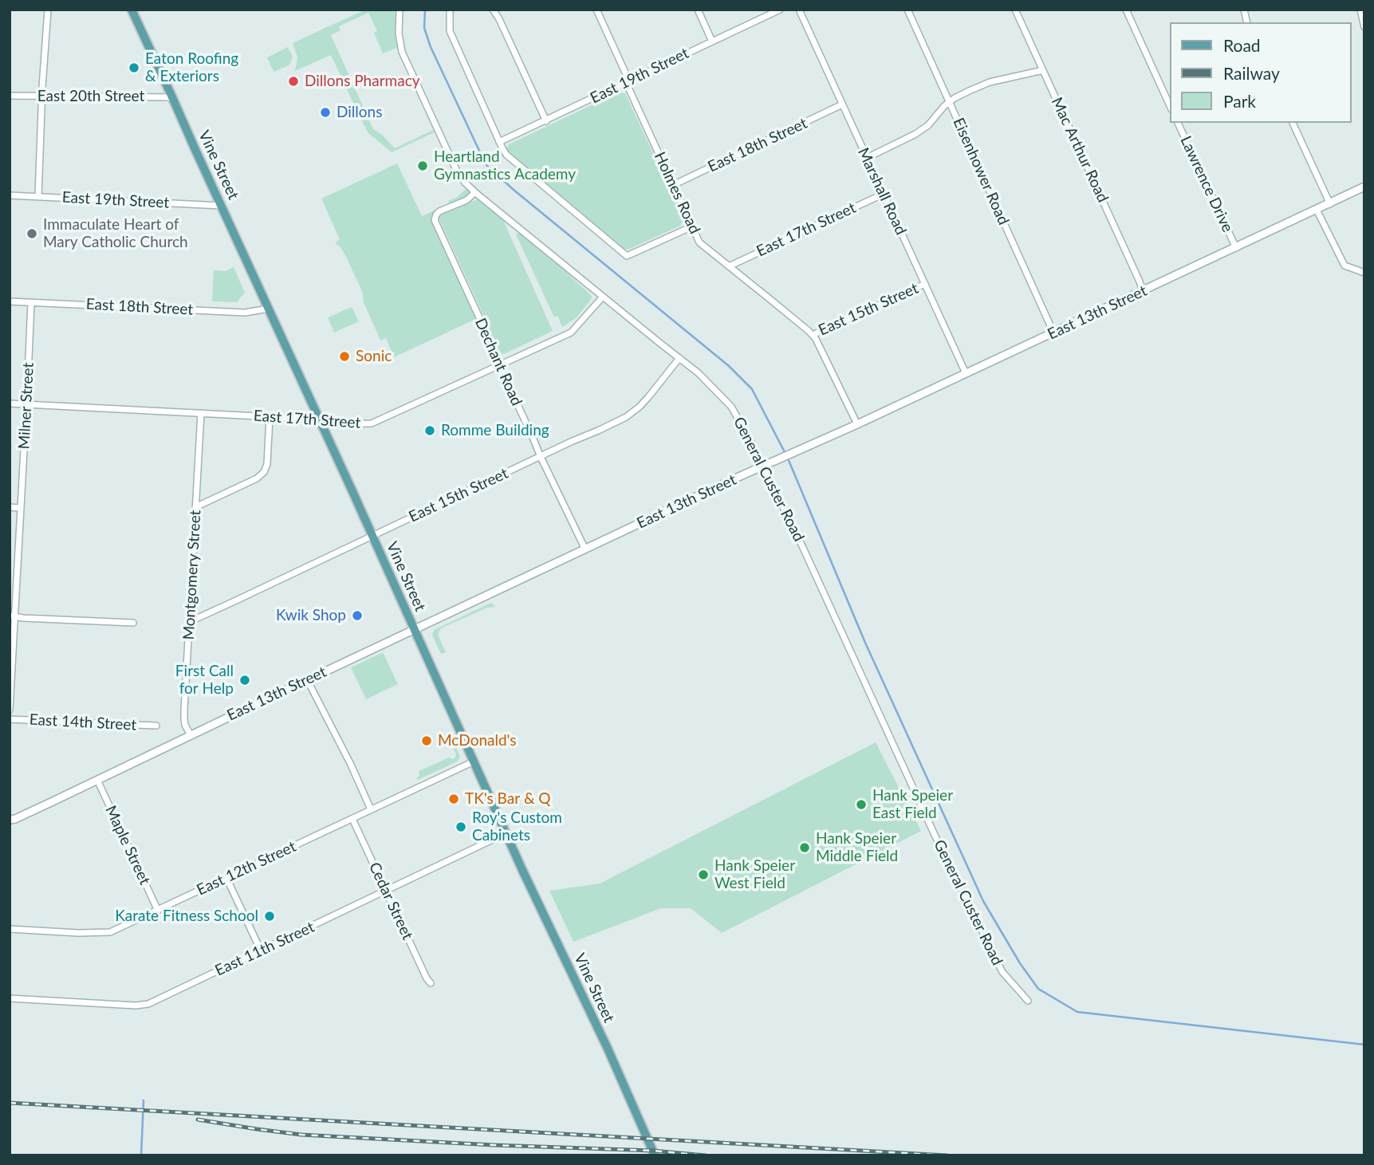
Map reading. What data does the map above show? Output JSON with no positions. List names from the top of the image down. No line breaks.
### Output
{"streets":{"main road":["Vine Street"],"street":["East 19th Street","East 20th Street","East 18th Street","Mac Arthur Road","Eisenhower Road","Lawrence Drive","Marshall Road","Holmes Road","East 17th Street","East 15th Street","East 13th Street","Dechant Road","Milner Street","General Custer Road","Montgomery Street","East 14th Street","Maple Street","East 12th Street","Cedar Street","East 11th Street"]},"crossings":[["East 19th Street","Vine Street"],["East 19th Street","Holmes Road"],["East 20th Street","Vine Street"],["East 18th Street","Vine Street"],["East 18th Street","Marshall Road"],["East 18th Street","Holmes Road"],["East 18th Street","Milner Street"],["Mac Arthur Road","East 13th Street"],["Vine Street","East 17th Street"],["Vine Street","East 15th Street"],["Vine Street","East 13th Street"],["Vine Street","East 12th Street"],["Vine Street","East 11th Street"],["Eisenhower Road","East 13th Street"],["Lawrence Drive","East 13th Street"],["Marshall Road","East 17th Street"],["Marshall Road","East 15th Street"],["Marshall Road","East 13th Street"],["Holmes Road","East 17th Street"],["Holmes Road","East 15th Street"],["Holmes Road","East 13th Street"],["East 17th Street","Dechant Road"],["East 17th Street","Milner Street"],["East 17th Street","General Custer Road"],["East 17th Street","Montgomery Street"],["East 15th Street","Dechant Road"],["East 15th Street","General Custer Road"],["East 15th Street","Montgomery Street"],["East 13th Street","Dechant Road"],["East 13th Street","General Custer Road"],["East 13th Street","Montgomery Street"],["East 13th Street","Maple Street"],["Dechant Road","General Custer Road"],["Maple Street","East 12th Street"],["East 12th Street","Cedar Street"],["Cedar Street","East 11th Street"]],"places":["Eaton Roofing & Exteriors","Dillons Pharmacy","Dillons","Heartland Gymnastics Academy","Immaculate Heart of Mary Catholic Church","Sonic","Romme Building","Kwik Shop","First Call for Help","McDonald's","TK's Bar & Q","Hank Speier East Field","Roy's Custom Cabinets","Hank Speier Middle Field","Hank Speier West Field","Karate Fitness School"],"legend":["Road","Railway","Park"]}
